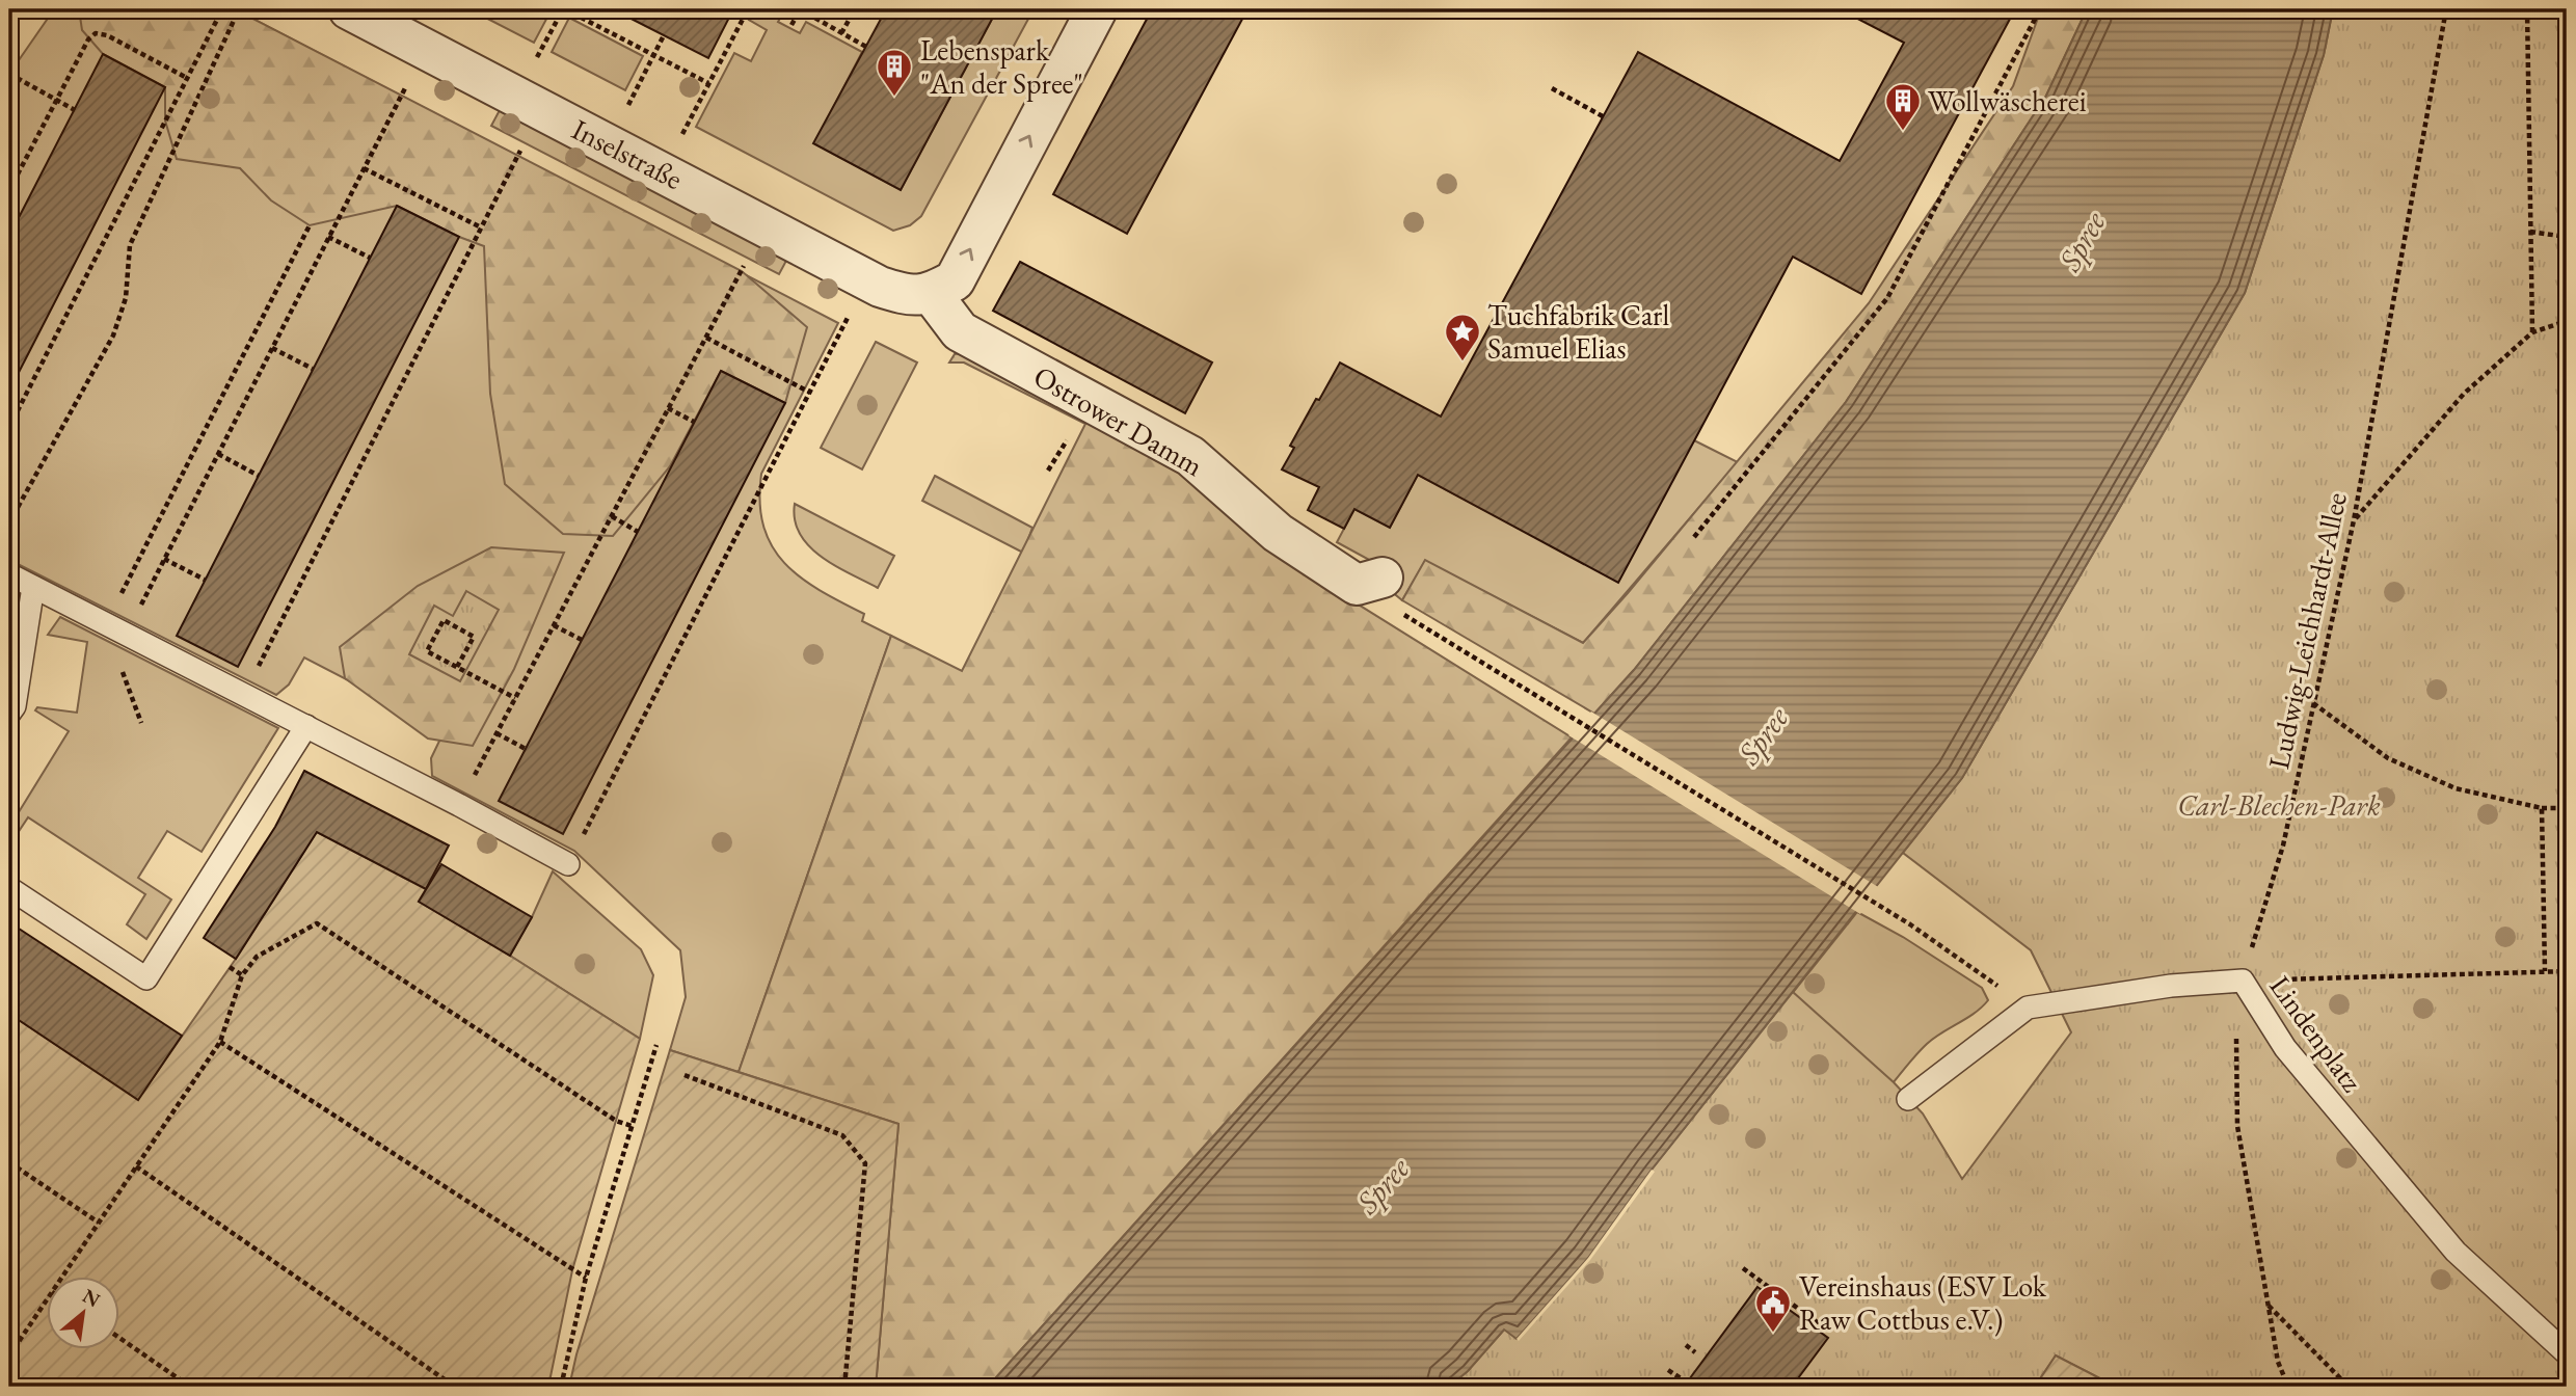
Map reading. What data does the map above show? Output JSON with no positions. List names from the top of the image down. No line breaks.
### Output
{"streets":{"street":["Inselstraße","Ostrower Damm"],"lane":["Lindenplatz"],"path":["Ludwig-Leichhardt-Allee"]},"crossings":[["Inselstraße","Ostrower Damm"],["Ludwig-Leichhardt-Allee","Lindenplatz"]],"water":["Spree"],"parks":["Carl-Blechen-Park"],"places":{"building":["Lebenspark \"An der Spree\"","Wollwäscherei"],"place":["Tuchfabrik Carl Samuel Elias"],"public building":["Vereinshaus (ESV Lok Raw Cottbus e.V.)"]},"north":"top right"}
